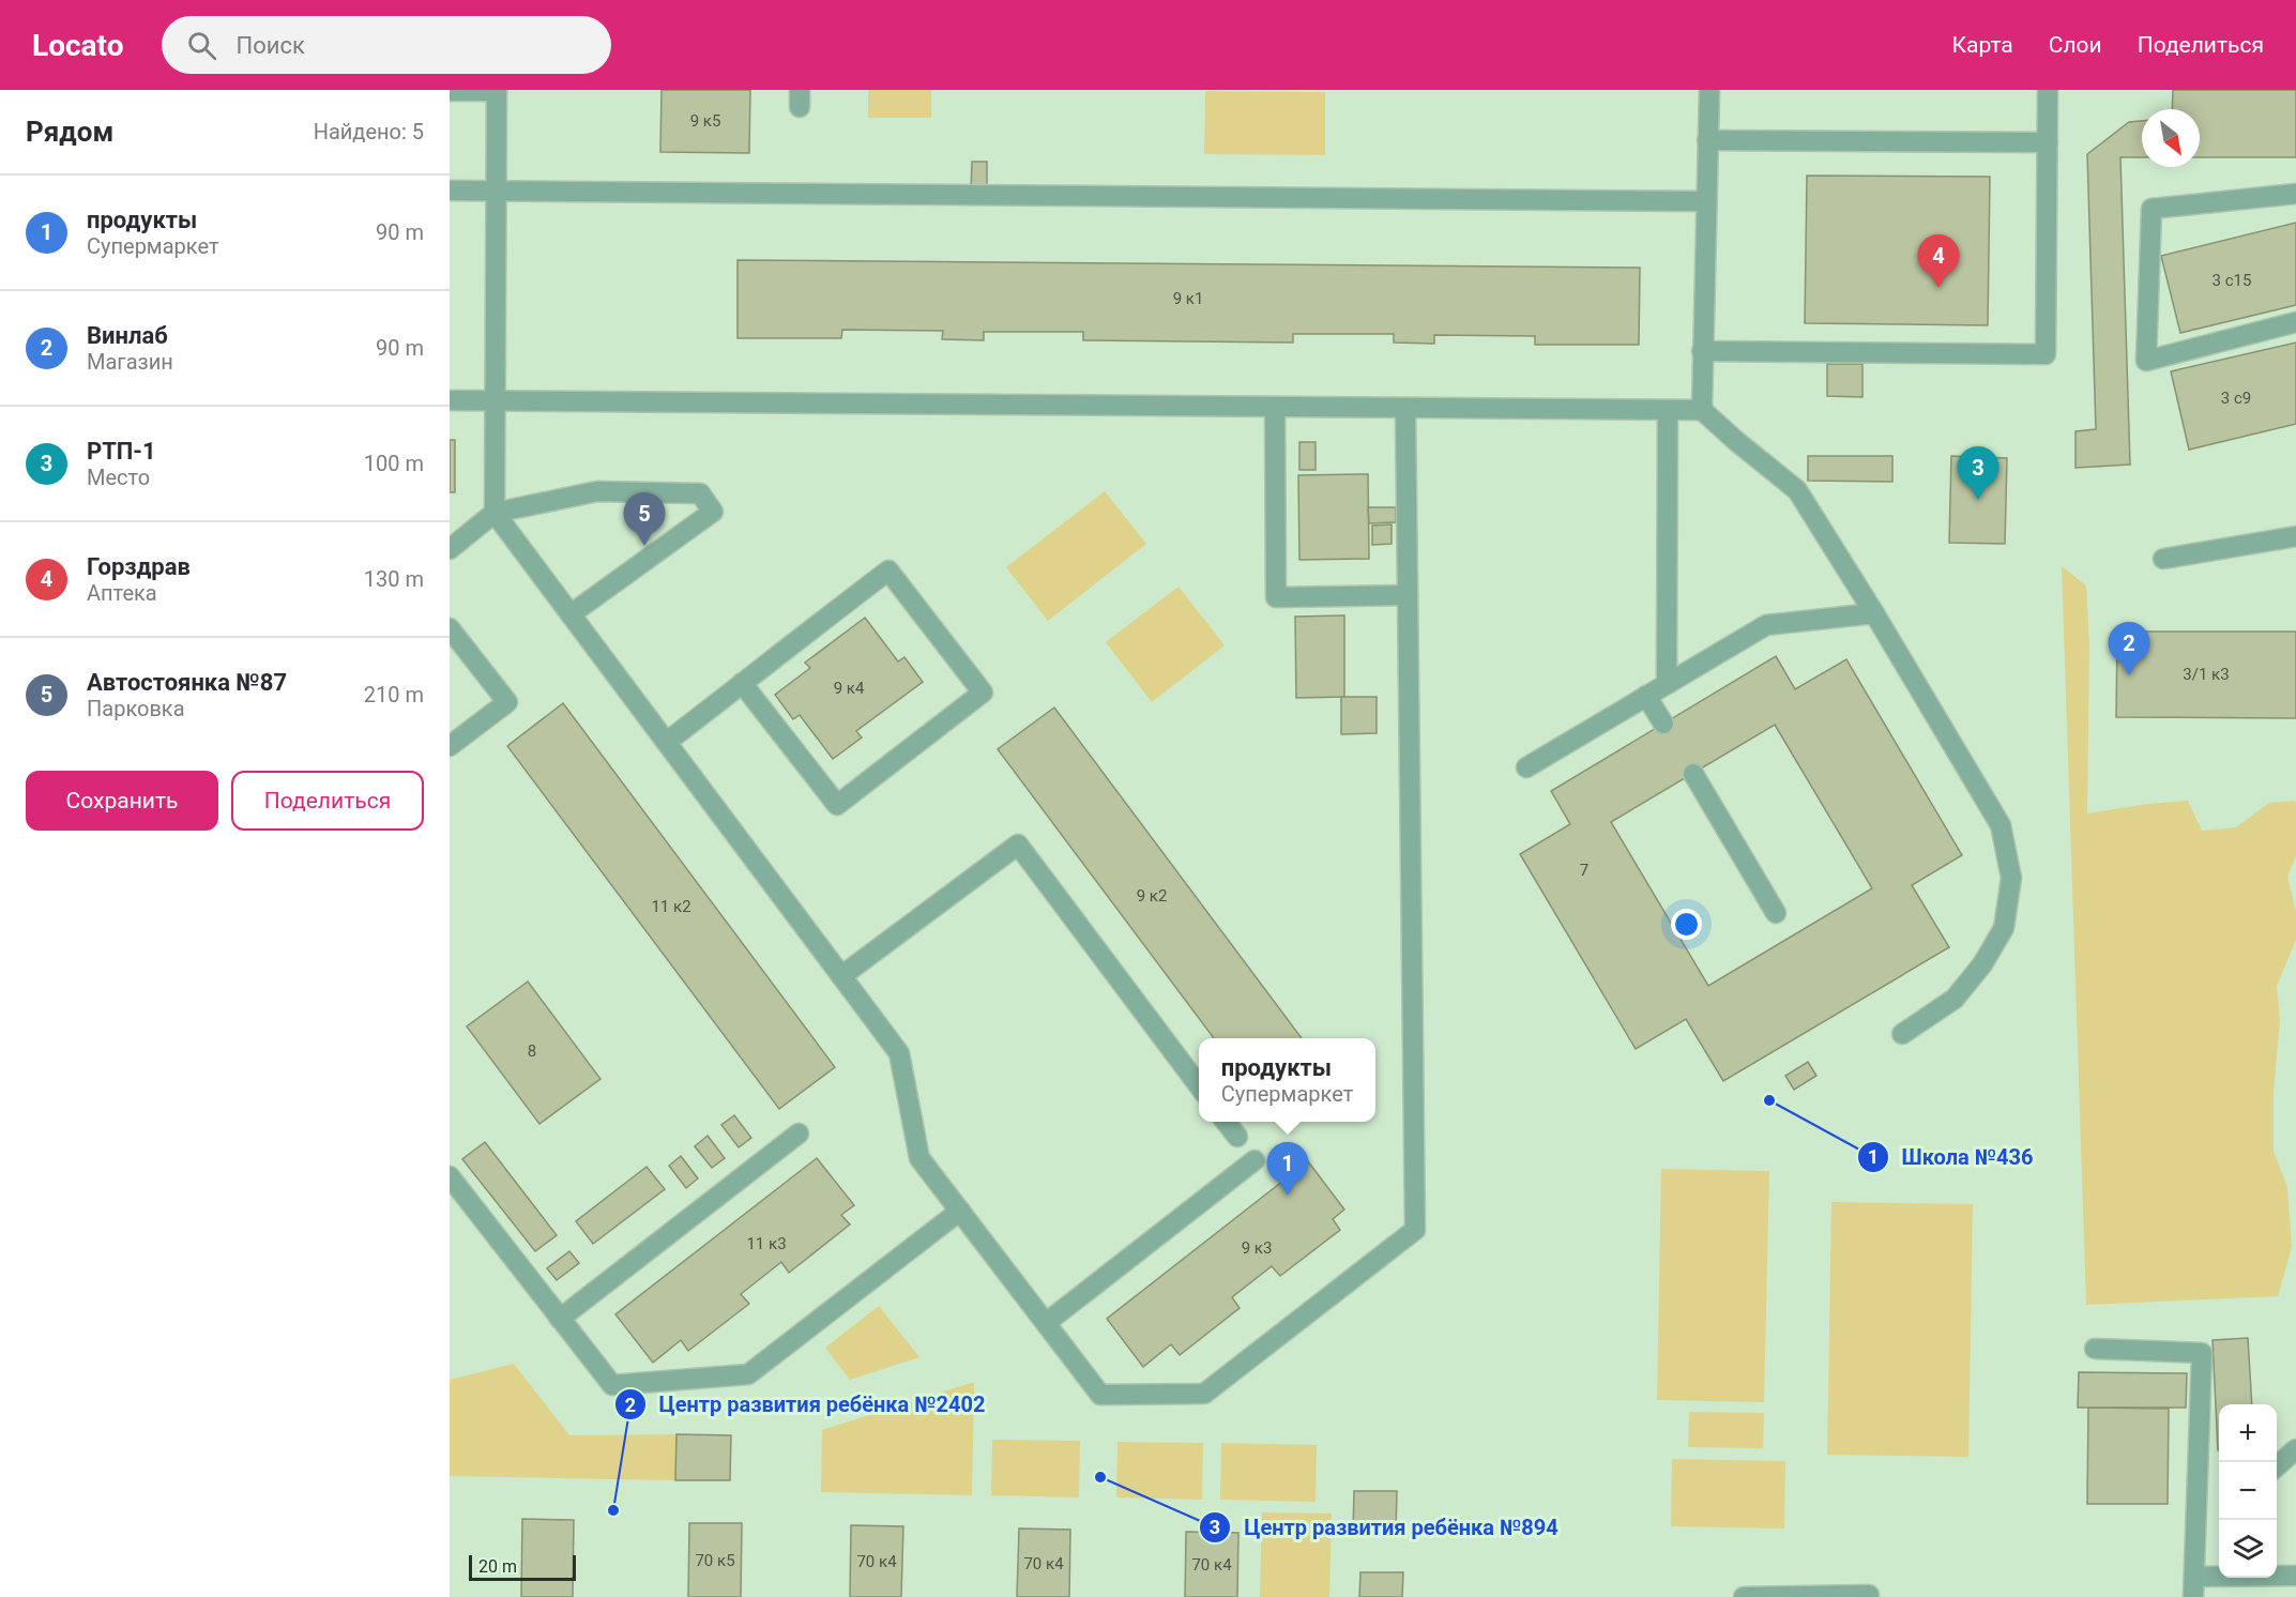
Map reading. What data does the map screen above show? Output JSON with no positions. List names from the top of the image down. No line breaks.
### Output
{"places":["Школа №436","Центр развития ребёнка №894","Центр развития ребёнка №2402"],"house_numbers":["9 к5","3 с15","9 к1","3 с9","3/1 к3","9 к4","7","9 к2","11 к2","8","11 к3","9 к3","70 к5","70 к4","70 к4","70 к4"],"scale_bar":"20 m","north":"bottom right","page":{"header":"Locato","search":"Поиск","nav":["Карта","Слои","Поделиться"],"heading":["Рядом","Найдено: 5"],"list":[{"mark":"1","name":"продукты","note":"Супермаркет","value":"90 m"},{"mark":"2","name":"Винлаб","note":"Магазин","value":"90 m"},{"mark":"3","name":"РТП-1","note":"Место","value":"100 m"},{"mark":"4","name":"Горздрав","note":"Аптека","value":"130 m"},{"mark":"5","name":"Автостоянка №87","note":"Парковка","value":"210 m"}],"pins":["4","3","5","2","1"],"buttons":["Сохранить","Поделиться"],"popup":["продукты","Супермаркет"],"map_buttons":["+","−"],"scale":"20 m"}}
